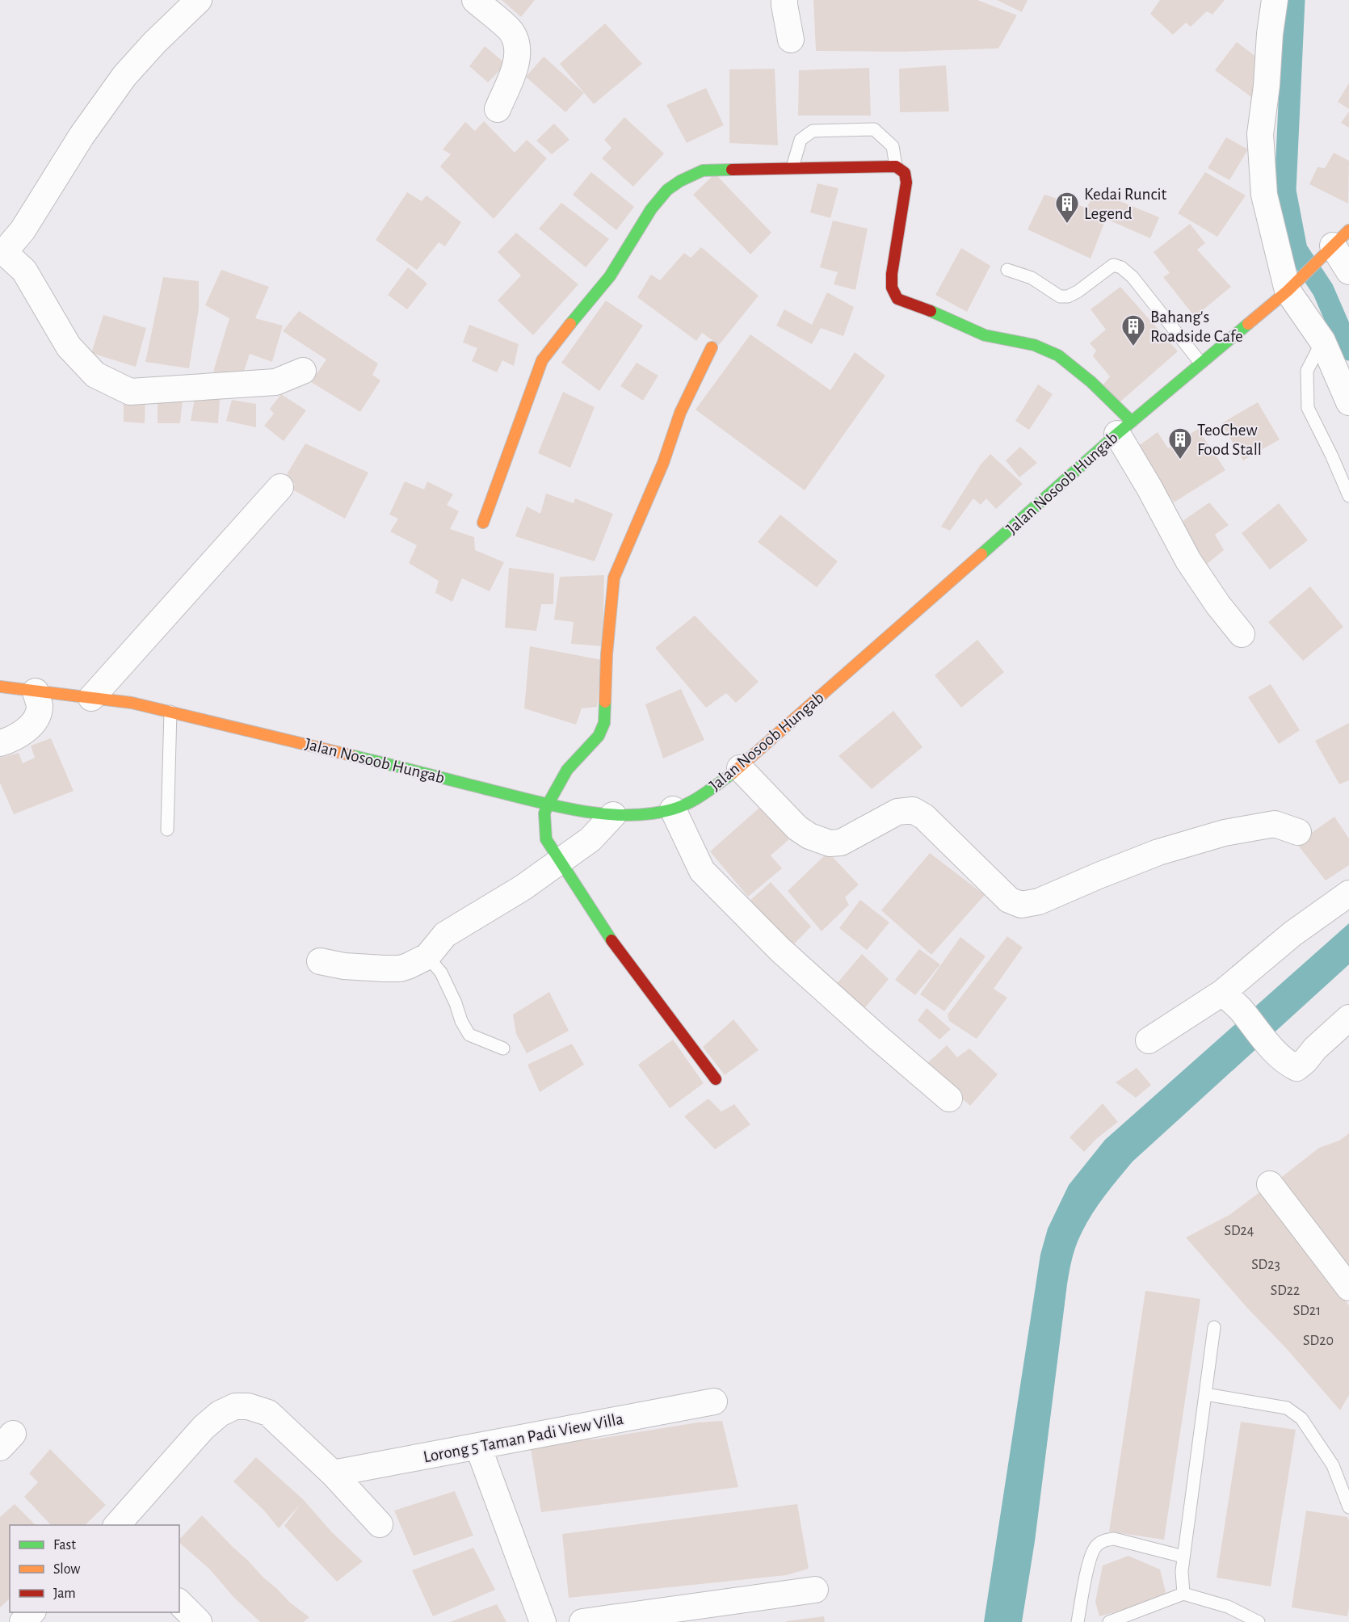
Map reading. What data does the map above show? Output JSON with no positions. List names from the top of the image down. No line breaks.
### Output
{"streets":{"street":["Jalan Nosoob Hungab","Lorong 5 Taman Padi View Villa"]},"places":{"building":["Kedai Runcit Legend","Bahang's Roadside Cafe","TeoChew Food Stall"]},"house_numbers":["SD24","SD23","SD22","SD21","SD20"],"legend":["Fast","Slow","Jam"]}
